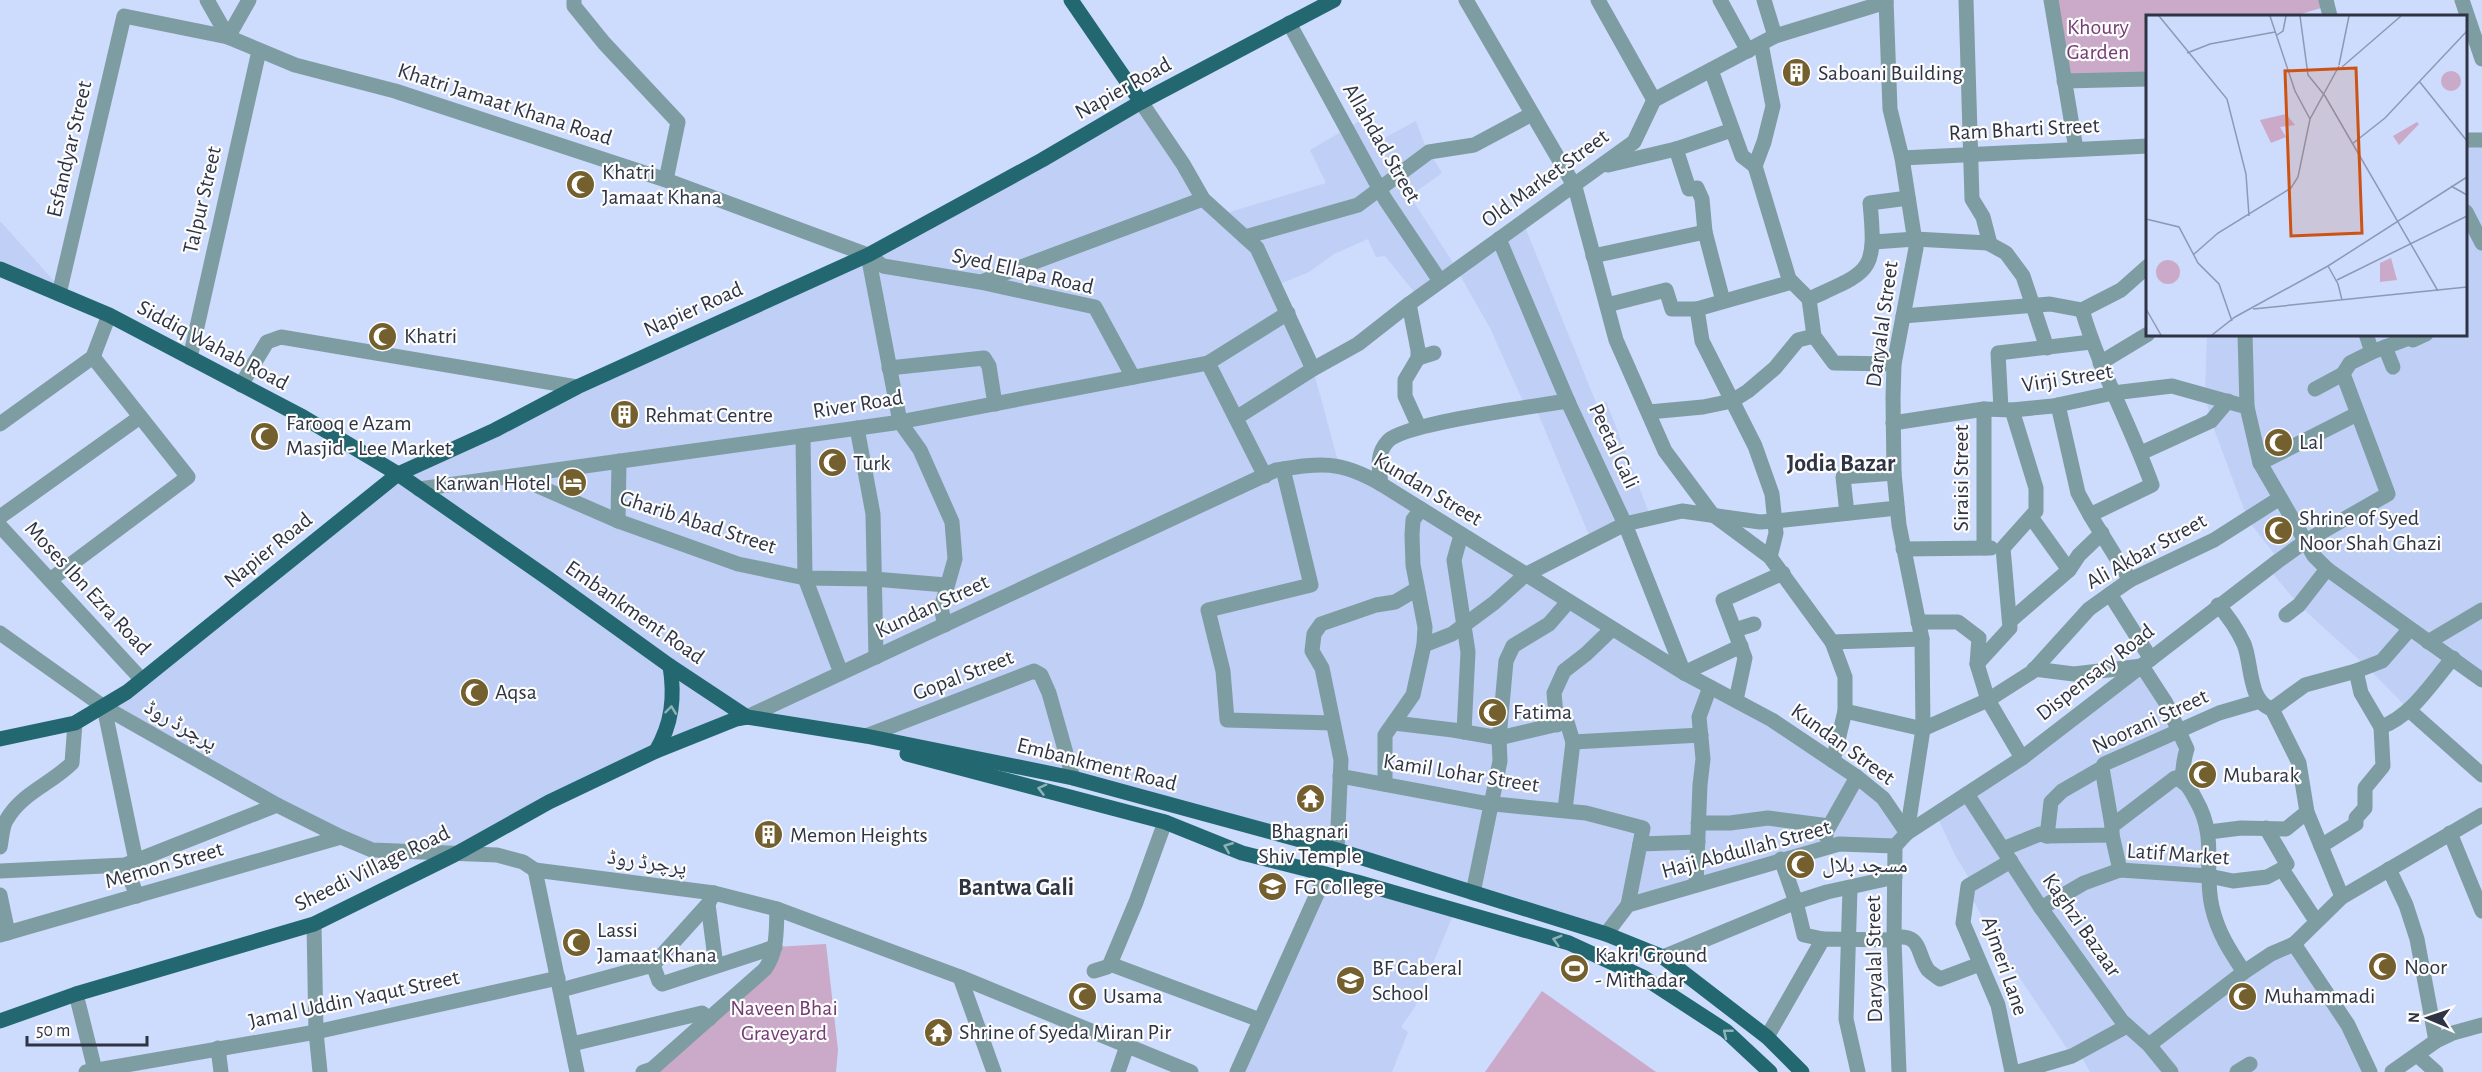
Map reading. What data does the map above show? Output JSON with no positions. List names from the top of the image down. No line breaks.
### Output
{"streets":{"main road":["Napier Road","Siddiq Wahab Road","Embankment Road","Sheedi Village Road"],"street":["Khatri Jamaat Khana Road","Ram Bharti Street","Allahdad Street","Esfandyar Street","Old Market Street","Talpur Street","Syed Ellapa Road","Daryalal Street","Virji Street","River Road","Peetal Gali","Siraisi Street","Kundan Street","Gharib Abad Street","Ali Akbar Street","Moses Ibn Ezra Road","Dispensary Road","Gopal Street","Noorani Street","پرچرڈ روڈ","Kamil Lohar Street","Haji Abdullah Street","Latif Market","Memon Street","Kaghzi Bazaar","Ajmeri Lane","Jamal Uddin Yaqut Street"]},"crossings":[["Napier Road","Khatri Jamaat Khana Road"],["Napier Road","Allahdad Street"],["Napier Road","Syed Ellapa Road"],["Napier Road","Siddiq Wahab Road"],["Napier Road","Moses Ibn Ezra Road"],["Napier Road","Embankment Road"],["Napier Road","پرچرڈ روڈ"],["Khatri Jamaat Khana Road","Esfandyar Street"],["Khatri Jamaat Khana Road","Talpur Street"],["Khatri Jamaat Khana Road","Syed Ellapa Road"],["Ram Bharti Street","Daryalal Street"],["Allahdad Street","Old Market Street"],["Esfandyar Street","Siddiq Wahab Road"],["Old Market Street","Peetal Gali"],["Talpur Street","Siddiq Wahab Road"],["Syed Ellapa Road","River Road"],["Daryalal Street","Virji Street"],["Daryalal Street","Kundan Street"],["Daryalal Street","Ali Akbar Street"],["Daryalal Street","Dispensary Road"],["Daryalal Street","Haji Abdullah Street"],["Siddiq Wahab Road","Embankment Road"],["Virji Street","Siraisi Street"],["River Road","Gharib Abad Street"],["River Road","Embankment Road"],["Peetal Gali","Kundan Street"],["Kundan Street","Embankment Road"],["Kundan Street","Dispensary Road"],["Kundan Street","Sheedi Village Road"],["Embankment Road","Gopal Street"],["Embankment Road","Sheedi Village Road"],["Dispensary Road","Kaghzi Bazaar"],["پرچرڈ روڈ","Memon Street"],["پرچرڈ روڈ","Sheedi Village Road"],["Latif Market","Kaghzi Bazaar"],["Kaghzi Bazaar","Ajmeri Lane"]],"districts":["Jodia Bazar","Bantwa Gali"],"parks":["Khoury Garden","Naveen Bhai Graveyard"],"places":{"building":["Saboani Building","Rehmat Centre","Memon Heights"],"mosque":["Khatri Jamaat Khana","Khatri","Farooq e Azam Masjid - Lee Market","Lal","Turk","Shrine of Syed Noor Shah Ghazi","Aqsa","Fatima","Mubarak","مسجد بلال","Lassi Jamaat Khana","Noor","Usama","Muhammadi"],"hotel":["Karwan Hotel"],"temple":["Bhagnari Shiv Temple","Shrine of Syeda Miran Pir"],"school or university":["FG College","BF Caberal School"],"sports":["Kakri Ground - Mithadar"]},"scale_bar":"50 m","north":"left"}
